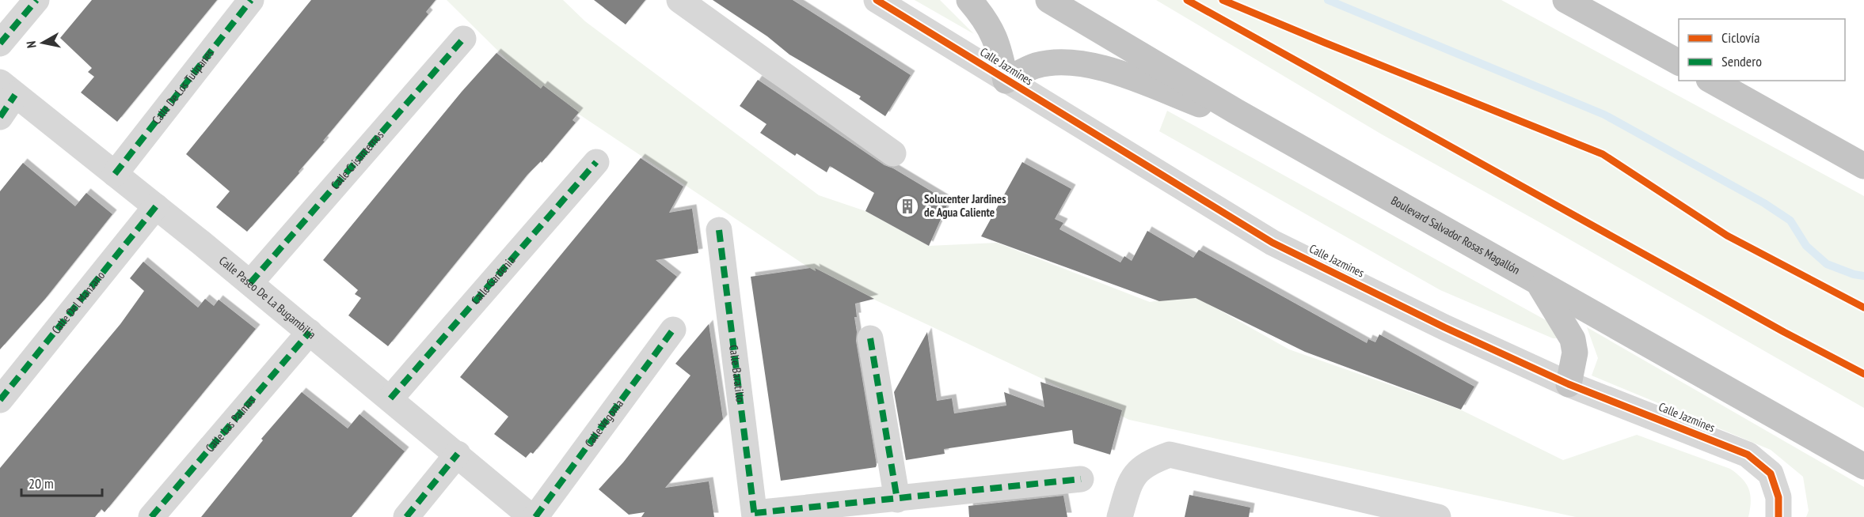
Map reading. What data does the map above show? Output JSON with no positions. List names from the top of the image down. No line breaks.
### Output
{"streets":{"highway":["Boulevard Salvador Rosas Magallón"],"street":["Calle Jazmines","Calle De Los Tulipanes","Calle Crisantemos","Calle Gardenia","Calle Paseo De La Bugambilia","Calle Del Manzano","Calle Baratillo","Calle Vegonia","Calle Las Palmas"]},"crossings":[["Calle De Los Tulipanes","Calle Paseo De La Bugambilia"],["Calle Crisantemos","Calle Paseo De La Bugambilia"],["Calle Gardenia","Calle Paseo De La Bugambilia"],["Calle Paseo De La Bugambilia","Calle Del Manzano"],["Calle Paseo De La Bugambilia","Calle Las Palmas"]],"places":{"building":["Solucenter Jardines de Agua Caliente"]},"legend":["Ciclovía","Sendero"],"scale_bar":"20 m","north":"left"}
